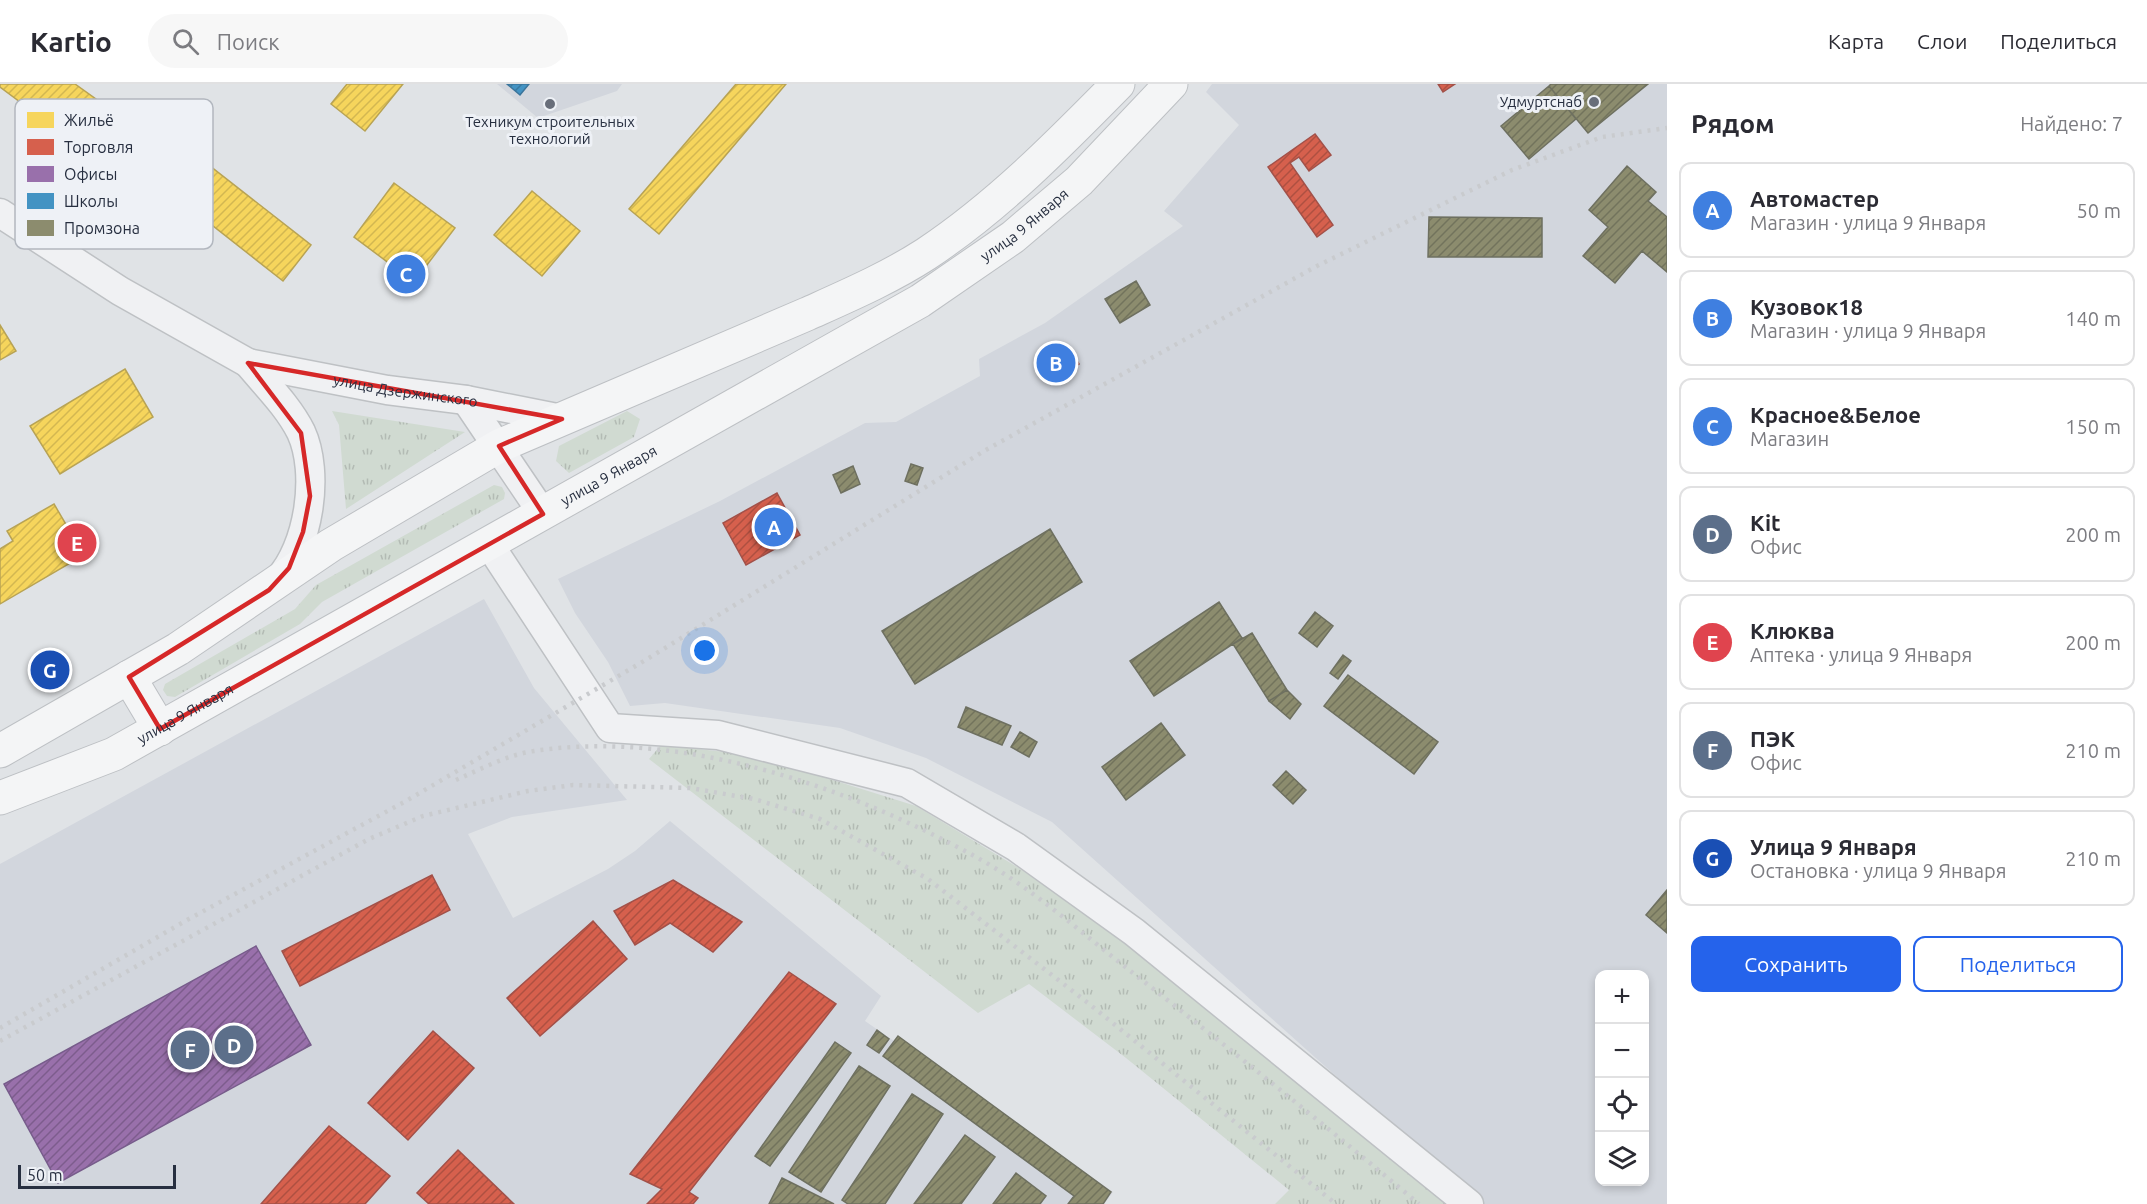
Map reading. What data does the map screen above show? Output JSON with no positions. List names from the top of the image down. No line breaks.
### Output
{"streets":{"main road":["улица 9 Января"],"street":["улица Дзержинского"]},"places":["Удмуртснаб","Техникум строительных технологий"],"legend":["Жильё","Торговля","Офисы","Школы","Промзона"],"scale_bar":"50 m","page":{"header":"Kartio","search":"Поиск","nav":["Карта","Слои","Поделиться"],"heading":["Рядом","Найдено: 7"],"list":[{"mark":"A","name":"Автомастер","note":"Магазин · улица 9 Января","value":"50 m"},{"mark":"B","name":"Кузовок18","note":"Магазин · улица 9 Января","value":"140 m"},{"mark":"C","name":"Красное&Белое","note":"Магазин","value":"150 m"},{"mark":"D","name":"Kit","note":"Офис","value":"200 m"},{"mark":"E","name":"Клюква","note":"Аптека · улица 9 Января","value":"200 m"},{"mark":"F","name":"ПЭК","note":"Офис","value":"210 m"},{"mark":"G","name":"Улица 9 Января","note":"Остановка · улица 9 Января","value":"210 m"}],"pins":["C","B","A","E","G","D","F"],"buttons":["Сохранить","Поделиться"],"map_buttons":["+","−"],"scale":"50 m"}}
